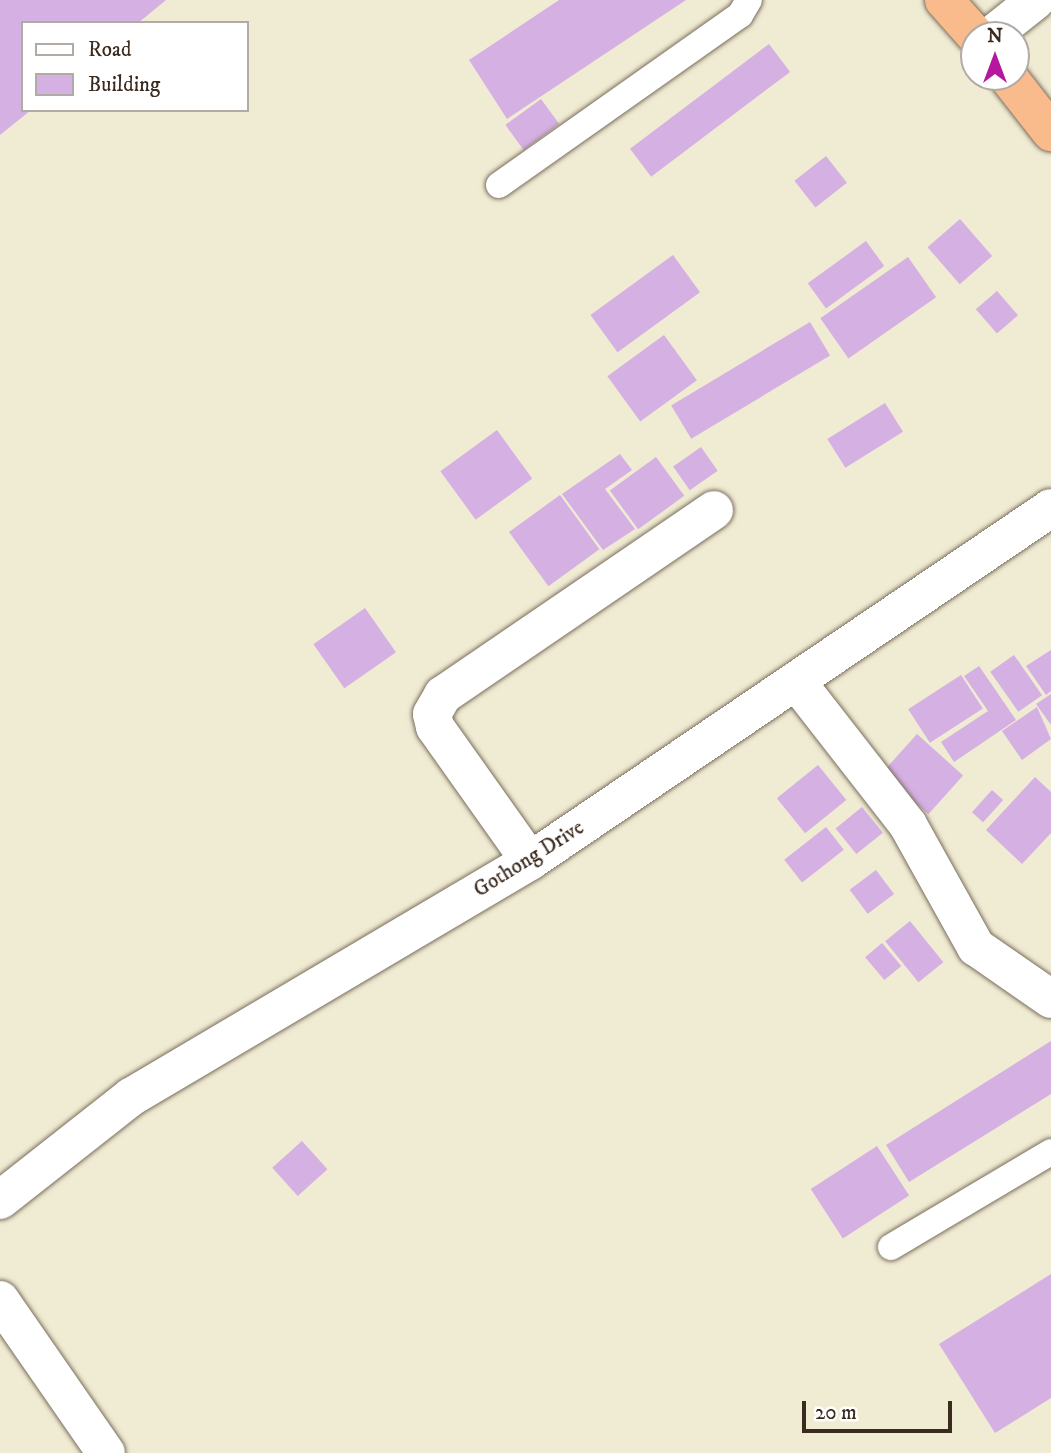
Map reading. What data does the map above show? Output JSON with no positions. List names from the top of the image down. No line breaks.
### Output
{"streets":{"street":["Gothong Drive"]},"legend":["Road","Building"],"scale_bar":"20 m","north":"top"}
